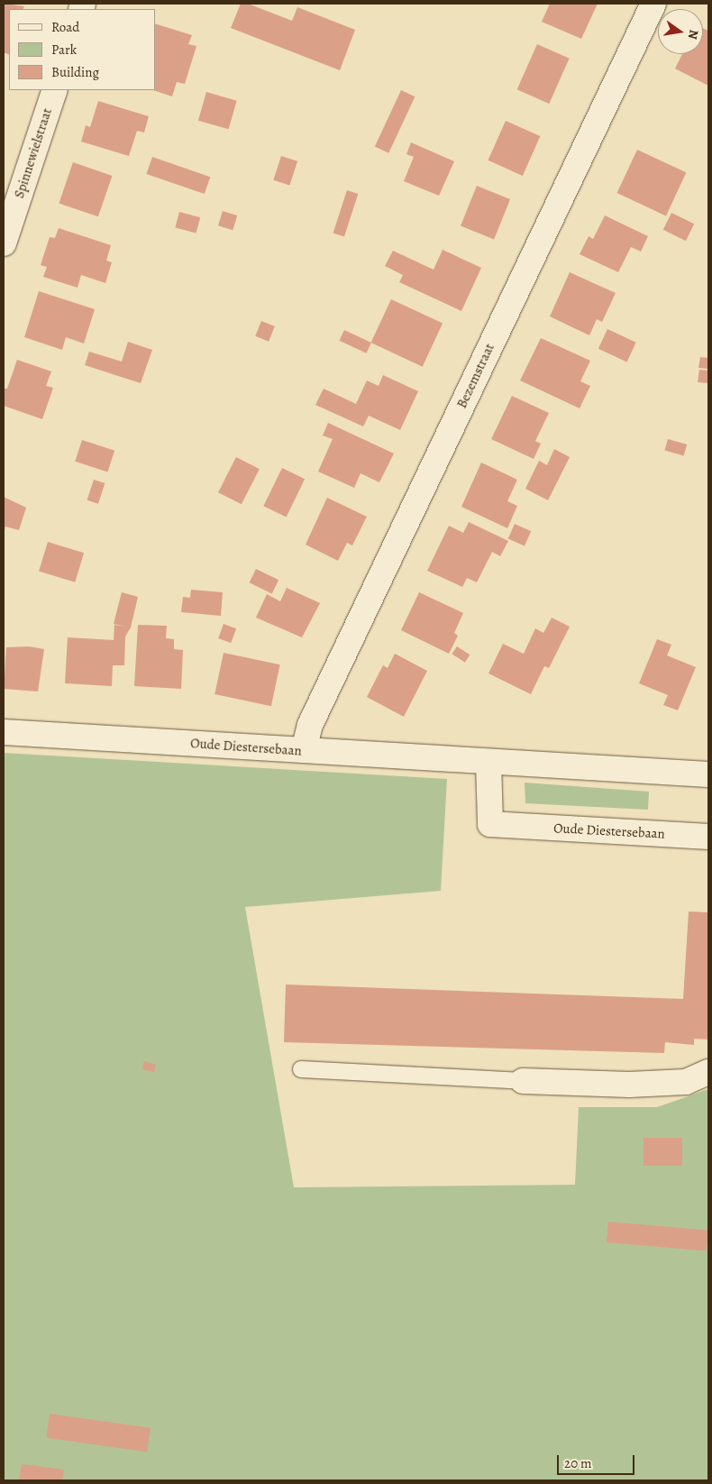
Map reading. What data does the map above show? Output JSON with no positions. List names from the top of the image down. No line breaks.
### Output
{"streets":{"street":["Spinnewielstraat","Bezemstraat","Oude Diestersebaan"]},"crossings":[["Bezemstraat","Oude Diestersebaan"]],"legend":["Road","Park","Building"],"scale_bar":"20 m","north":"right"}
